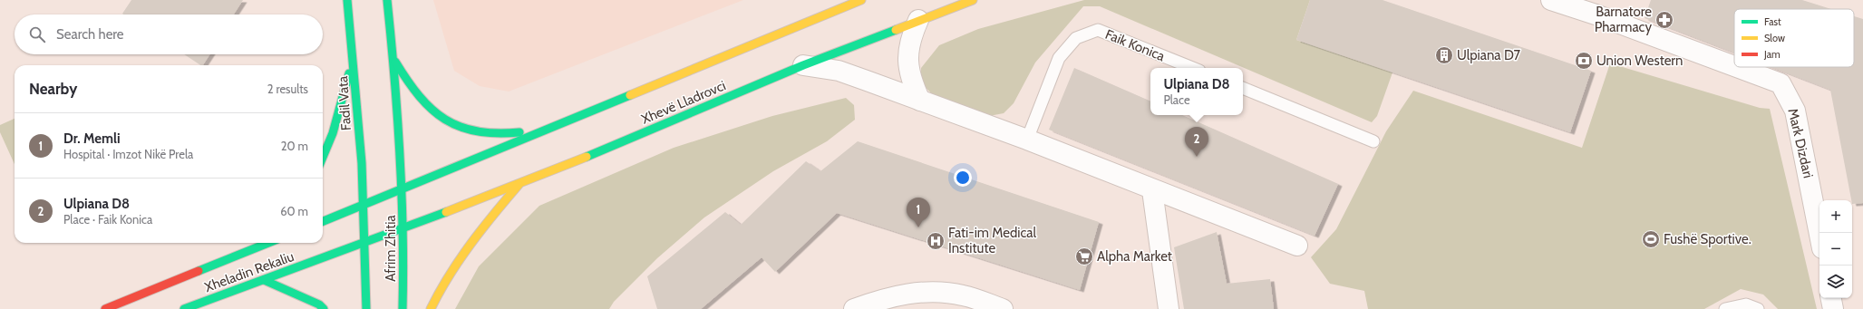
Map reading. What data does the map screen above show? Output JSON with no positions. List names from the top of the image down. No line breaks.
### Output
{"streets":{"main road":["Xhevë Lladrovci","Fadil Vata","Afrim Zhitia","Xheladin Rekaliu"],"street":["Mark Dizdari"],"lane":["Faik Konica"]},"crossings":[["Xhevë Lladrovci","Afrim Zhitia"],["Xhevë Lladrovci","Xheladin Rekaliu"],["Fadil Vata","Afrim Zhitia"],["Afrim Zhitia","Xheladin Rekaliu"]],"places":{"pharmacy":["Barnatore Pharmacy"],"building":["Ulpiana D7"],"bank":["Union Western"],"sports":["Fushë Sportive."],"hospital":["Fati-im Medical Institute"],"supermarket":["Alpha Market"]},"legend":["Fast","Slow","Jam"],"page":{"search":"Search here","heading":["Nearby","2 results"],"popup":["Ulpiana D8","Place"],"list":[{"mark":"1","name":"Dr. Memli","note":"Hospital · Imzot Nikë Prela","value":"20 m"},{"mark":"2","name":"Ulpiana D8","note":"Place · Faik Konica","value":"60 m"}],"pins":["2","1"],"map_buttons":["+","−"]}}
